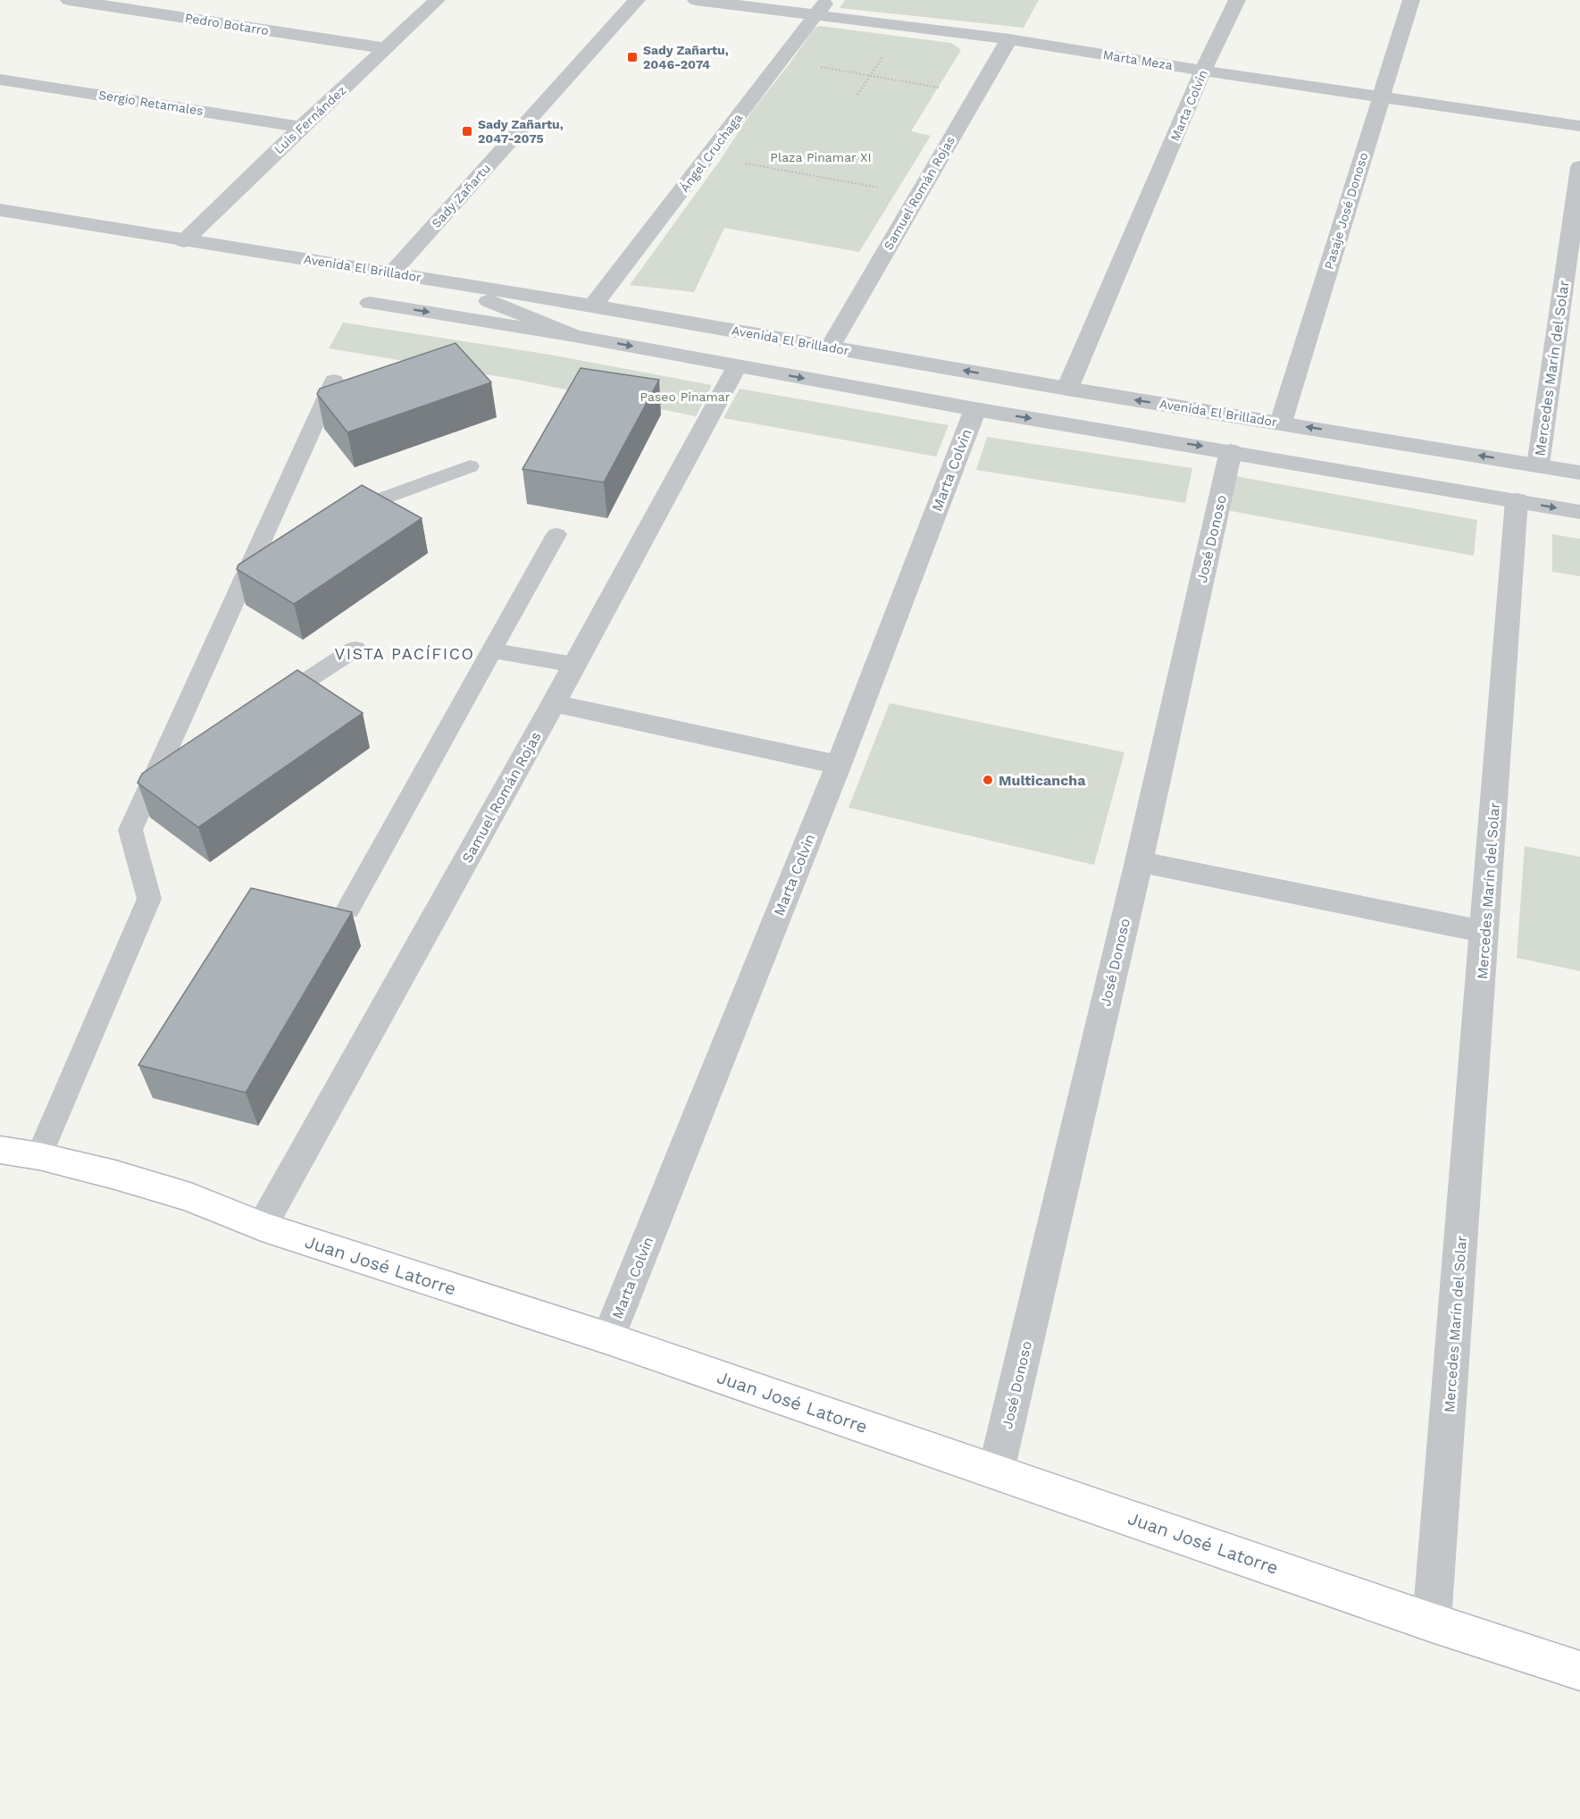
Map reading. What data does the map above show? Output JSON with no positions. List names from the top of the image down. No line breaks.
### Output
{"streets":{"main road":["Juan José Latorre"],"street":["Pedro Botarro","Marta Meza","Sergio Retamales","Marta Colvin","Luis Fernández","Ángel Cruchaga","Samuel Román Rojas","Sady Zañartu","Pasaje José Donoso","Avenida El Brillador","Mercedes Marín del Solar","José Donoso"]},"crossings":[["Pedro Botarro","Luis Fernández"],["Marta Meza","Marta Colvin"],["Marta Meza","Ángel Cruchaga"],["Marta Meza","Samuel Román Rojas"],["Marta Meza","Pasaje José Donoso"],["Sergio Retamales","Luis Fernández"],["Marta Colvin","Avenida El Brillador"],["Marta Colvin","Juan José Latorre"],["Luis Fernández","Avenida El Brillador"],["Ángel Cruchaga","Avenida El Brillador"],["Samuel Román Rojas","Avenida El Brillador"],["Samuel Román Rojas","Juan José Latorre"],["Sady Zañartu","Avenida El Brillador"],["Pasaje José Donoso","Avenida El Brillador"],["Avenida El Brillador","Mercedes Marín del Solar"],["Mercedes Marín del Solar","Juan José Latorre"],["José Donoso","Juan José Latorre"]],"districts":["VISTA PACÍFICO"],"parks":["Plaza Pinamar XI","Paseo Pinamar"],"places":{"transit":["Sady Zañartu, 2046-2074","Sady Zañartu, 2047-2075"],"other":["Multicancha"]}}
